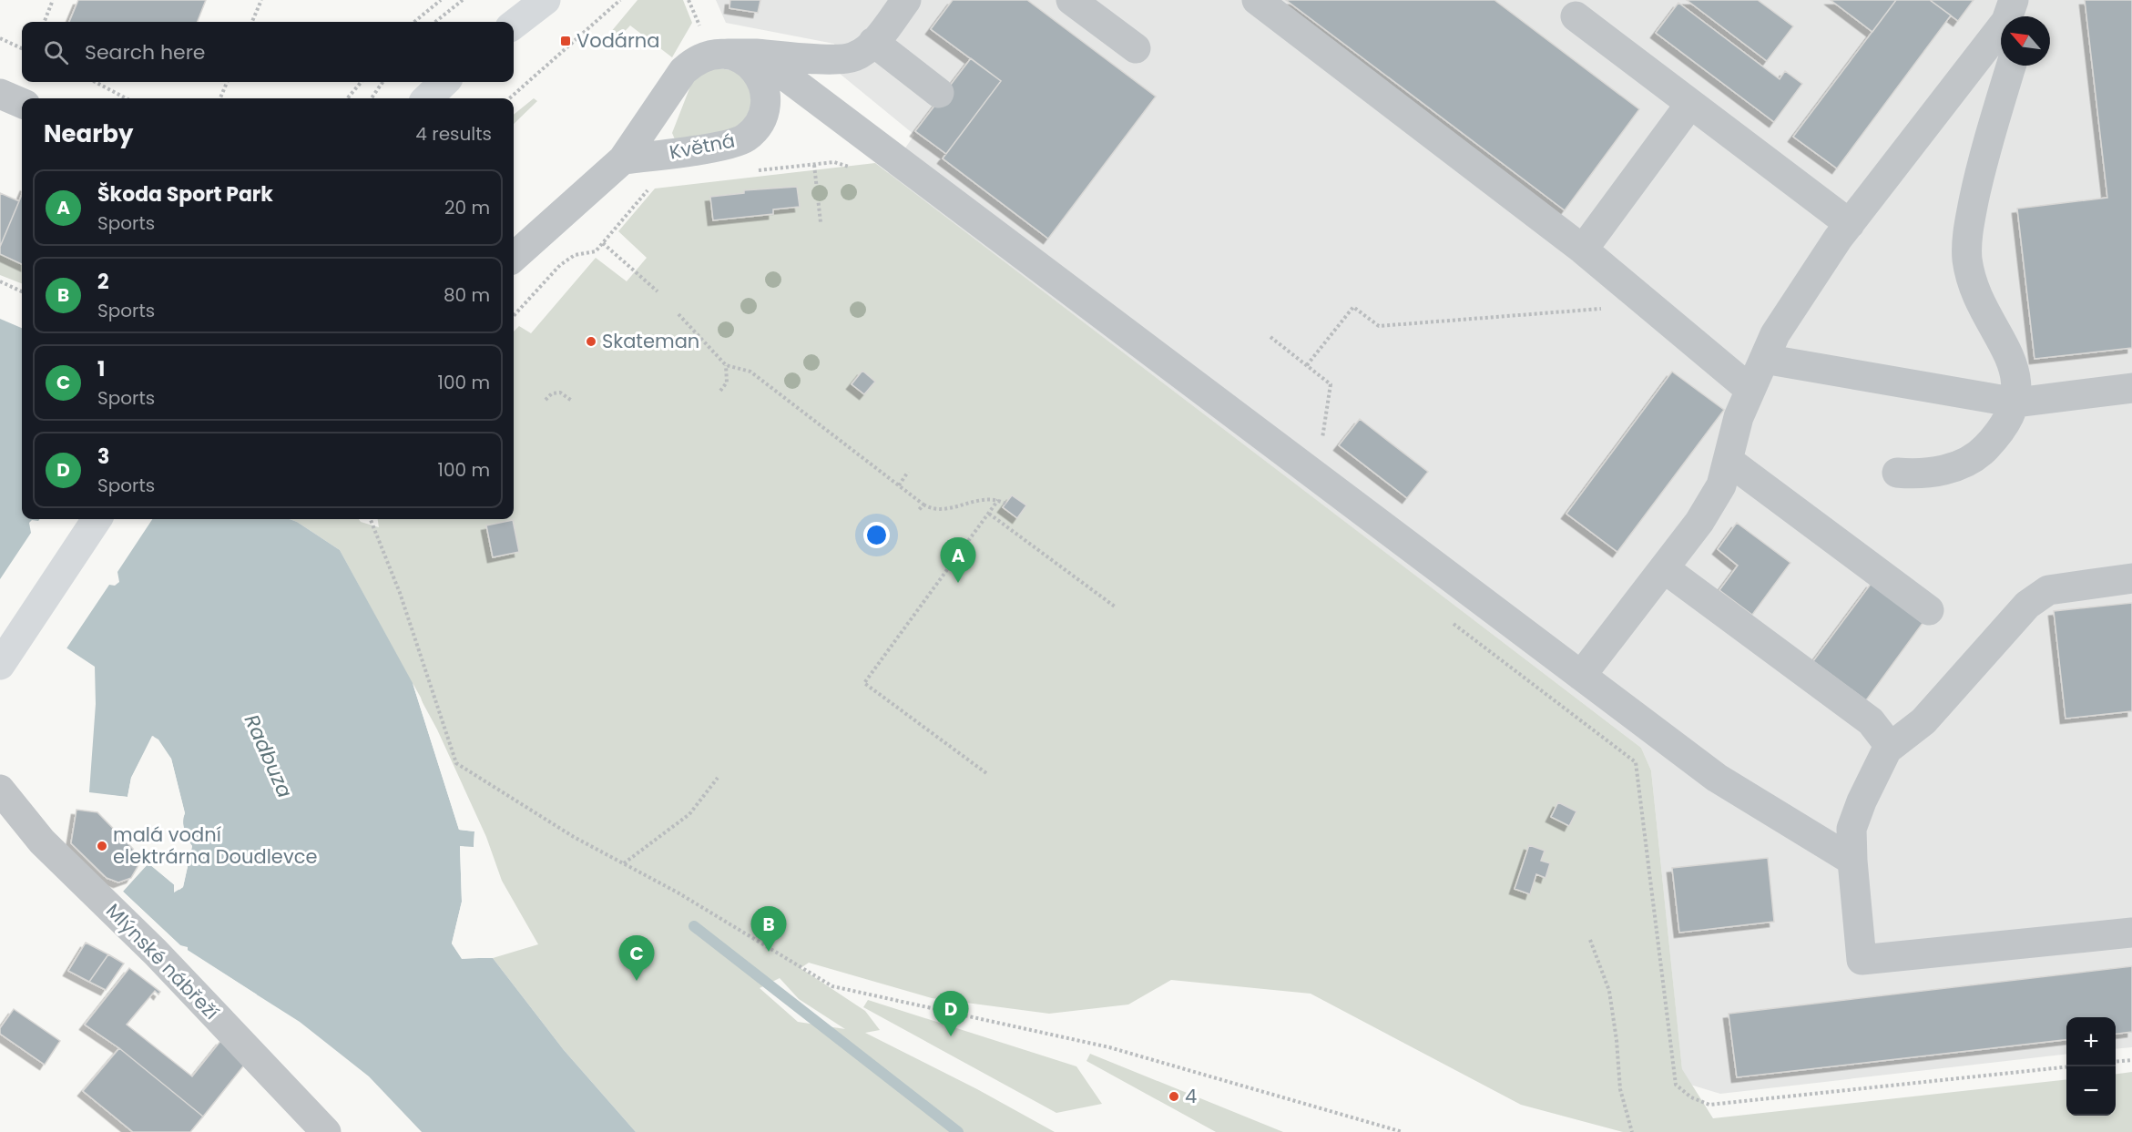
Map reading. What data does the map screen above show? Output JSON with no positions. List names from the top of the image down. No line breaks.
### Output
{"streets":{"street":["Květná","Mlýnské nábřeží"]},"water":["Radbuza"],"places":{"transit":["Vodárna"],"other":["Skateman","malá vodní elektrárna Doudlevce","4"]},"north":"top left","page":{"search":"Search here","heading":["Nearby","4 results"],"list":[{"mark":"A","name":"Škoda Sport Park","note":"Sports","value":"20 m"},{"mark":"B","name":"2","note":"Sports","value":"80 m"},{"mark":"C","name":"1","note":"Sports","value":"100 m"},{"mark":"D","name":"3","note":"Sports","value":"100 m"}],"pins":["A","B","C","D"],"map_buttons":["+","−"]}}
